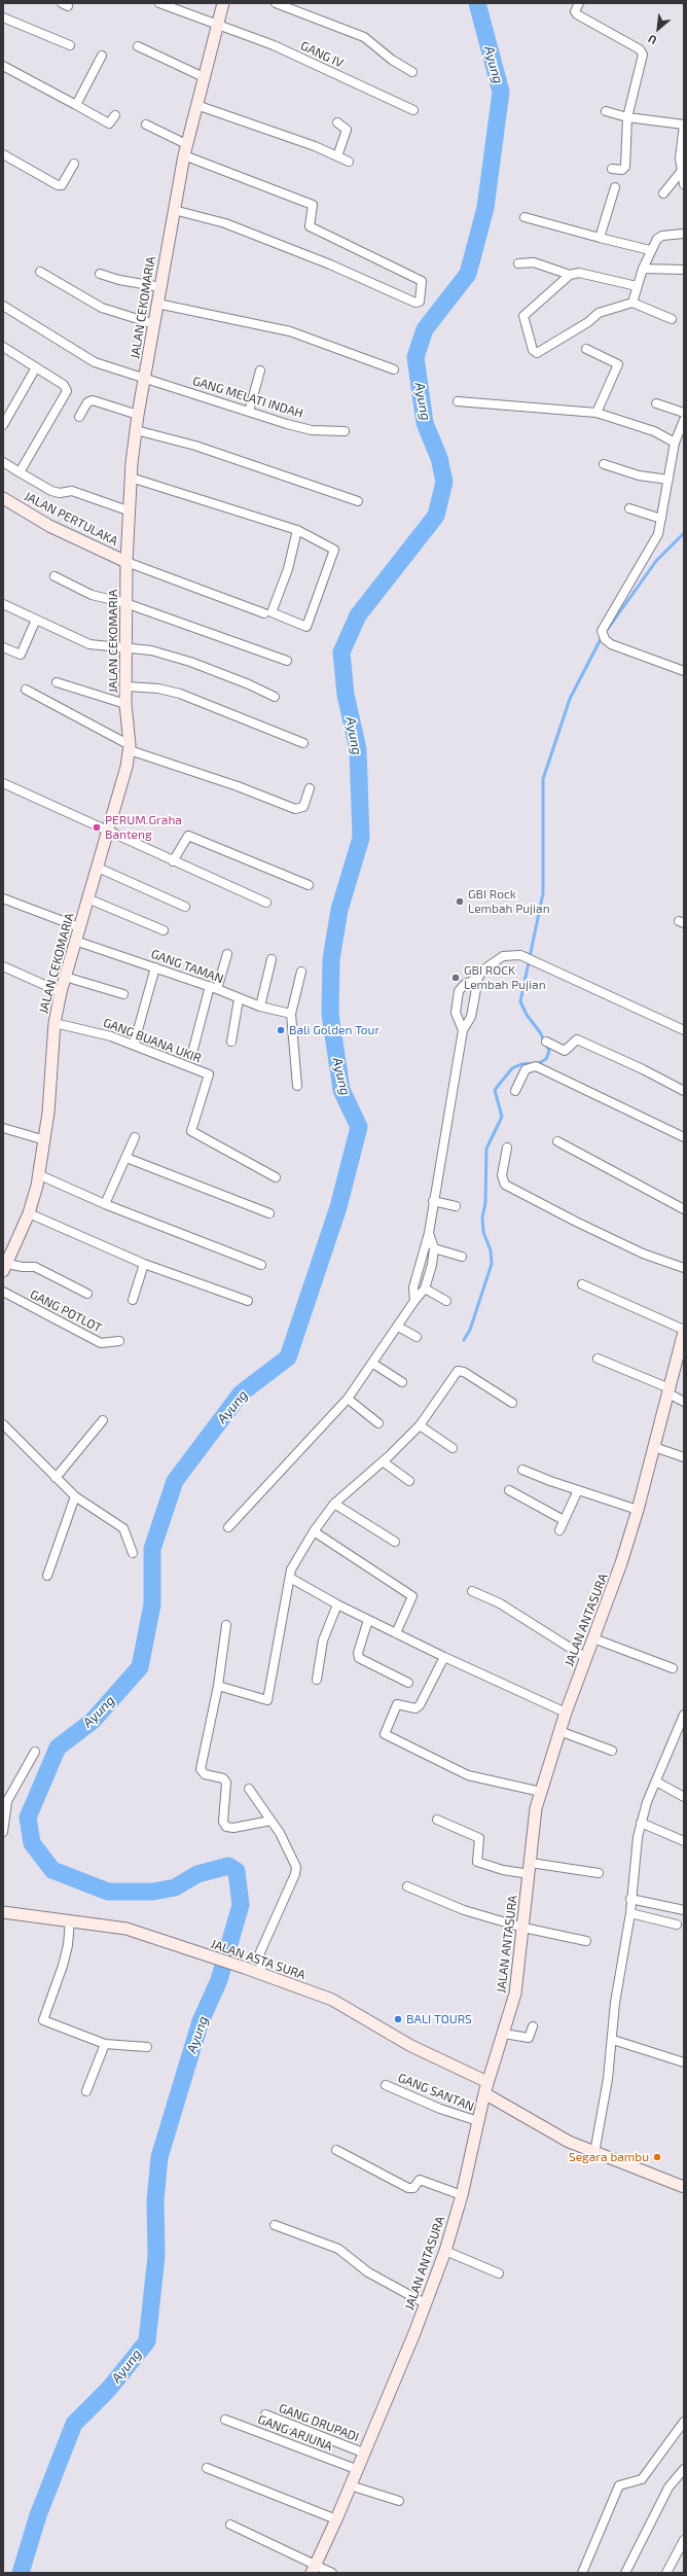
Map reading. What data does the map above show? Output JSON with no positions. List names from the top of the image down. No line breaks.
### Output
{"streets":{"street":["GANG IV","JALAN CEKOMARIA","GANG MELATI INDAH","JALAN PERTULAKA","GANG TAMAN","GANG BUANA UKIR","GANG POTLOT","JALAN ANTASURA","JALAN ASTA SURA","GANG SANTAN","GANG DRUPADI","GANG ARJUNA"]},"crossings":[["GANG IV","JALAN CEKOMARIA"],["JALAN CEKOMARIA","GANG MELATI INDAH"],["JALAN CEKOMARIA","JALAN PERTULAKA"],["JALAN CEKOMARIA","GANG TAMAN"],["JALAN CEKOMARIA","GANG BUANA UKIR"],["JALAN ANTASURA","JALAN ASTA SURA"],["JALAN ANTASURA","GANG SANTAN"],["JALAN ANTASURA","GANG DRUPADI"],["JALAN ANTASURA","GANG ARJUNA"]],"water":["Ayung"],"places":["PERUM.Graha Banteng","GBI Rock Lembah Pujian","GBI ROCK Lembah Pujian","Bali Golden Tour","BALI TOURS","Segara bambu"],"north":"bottom left"}
